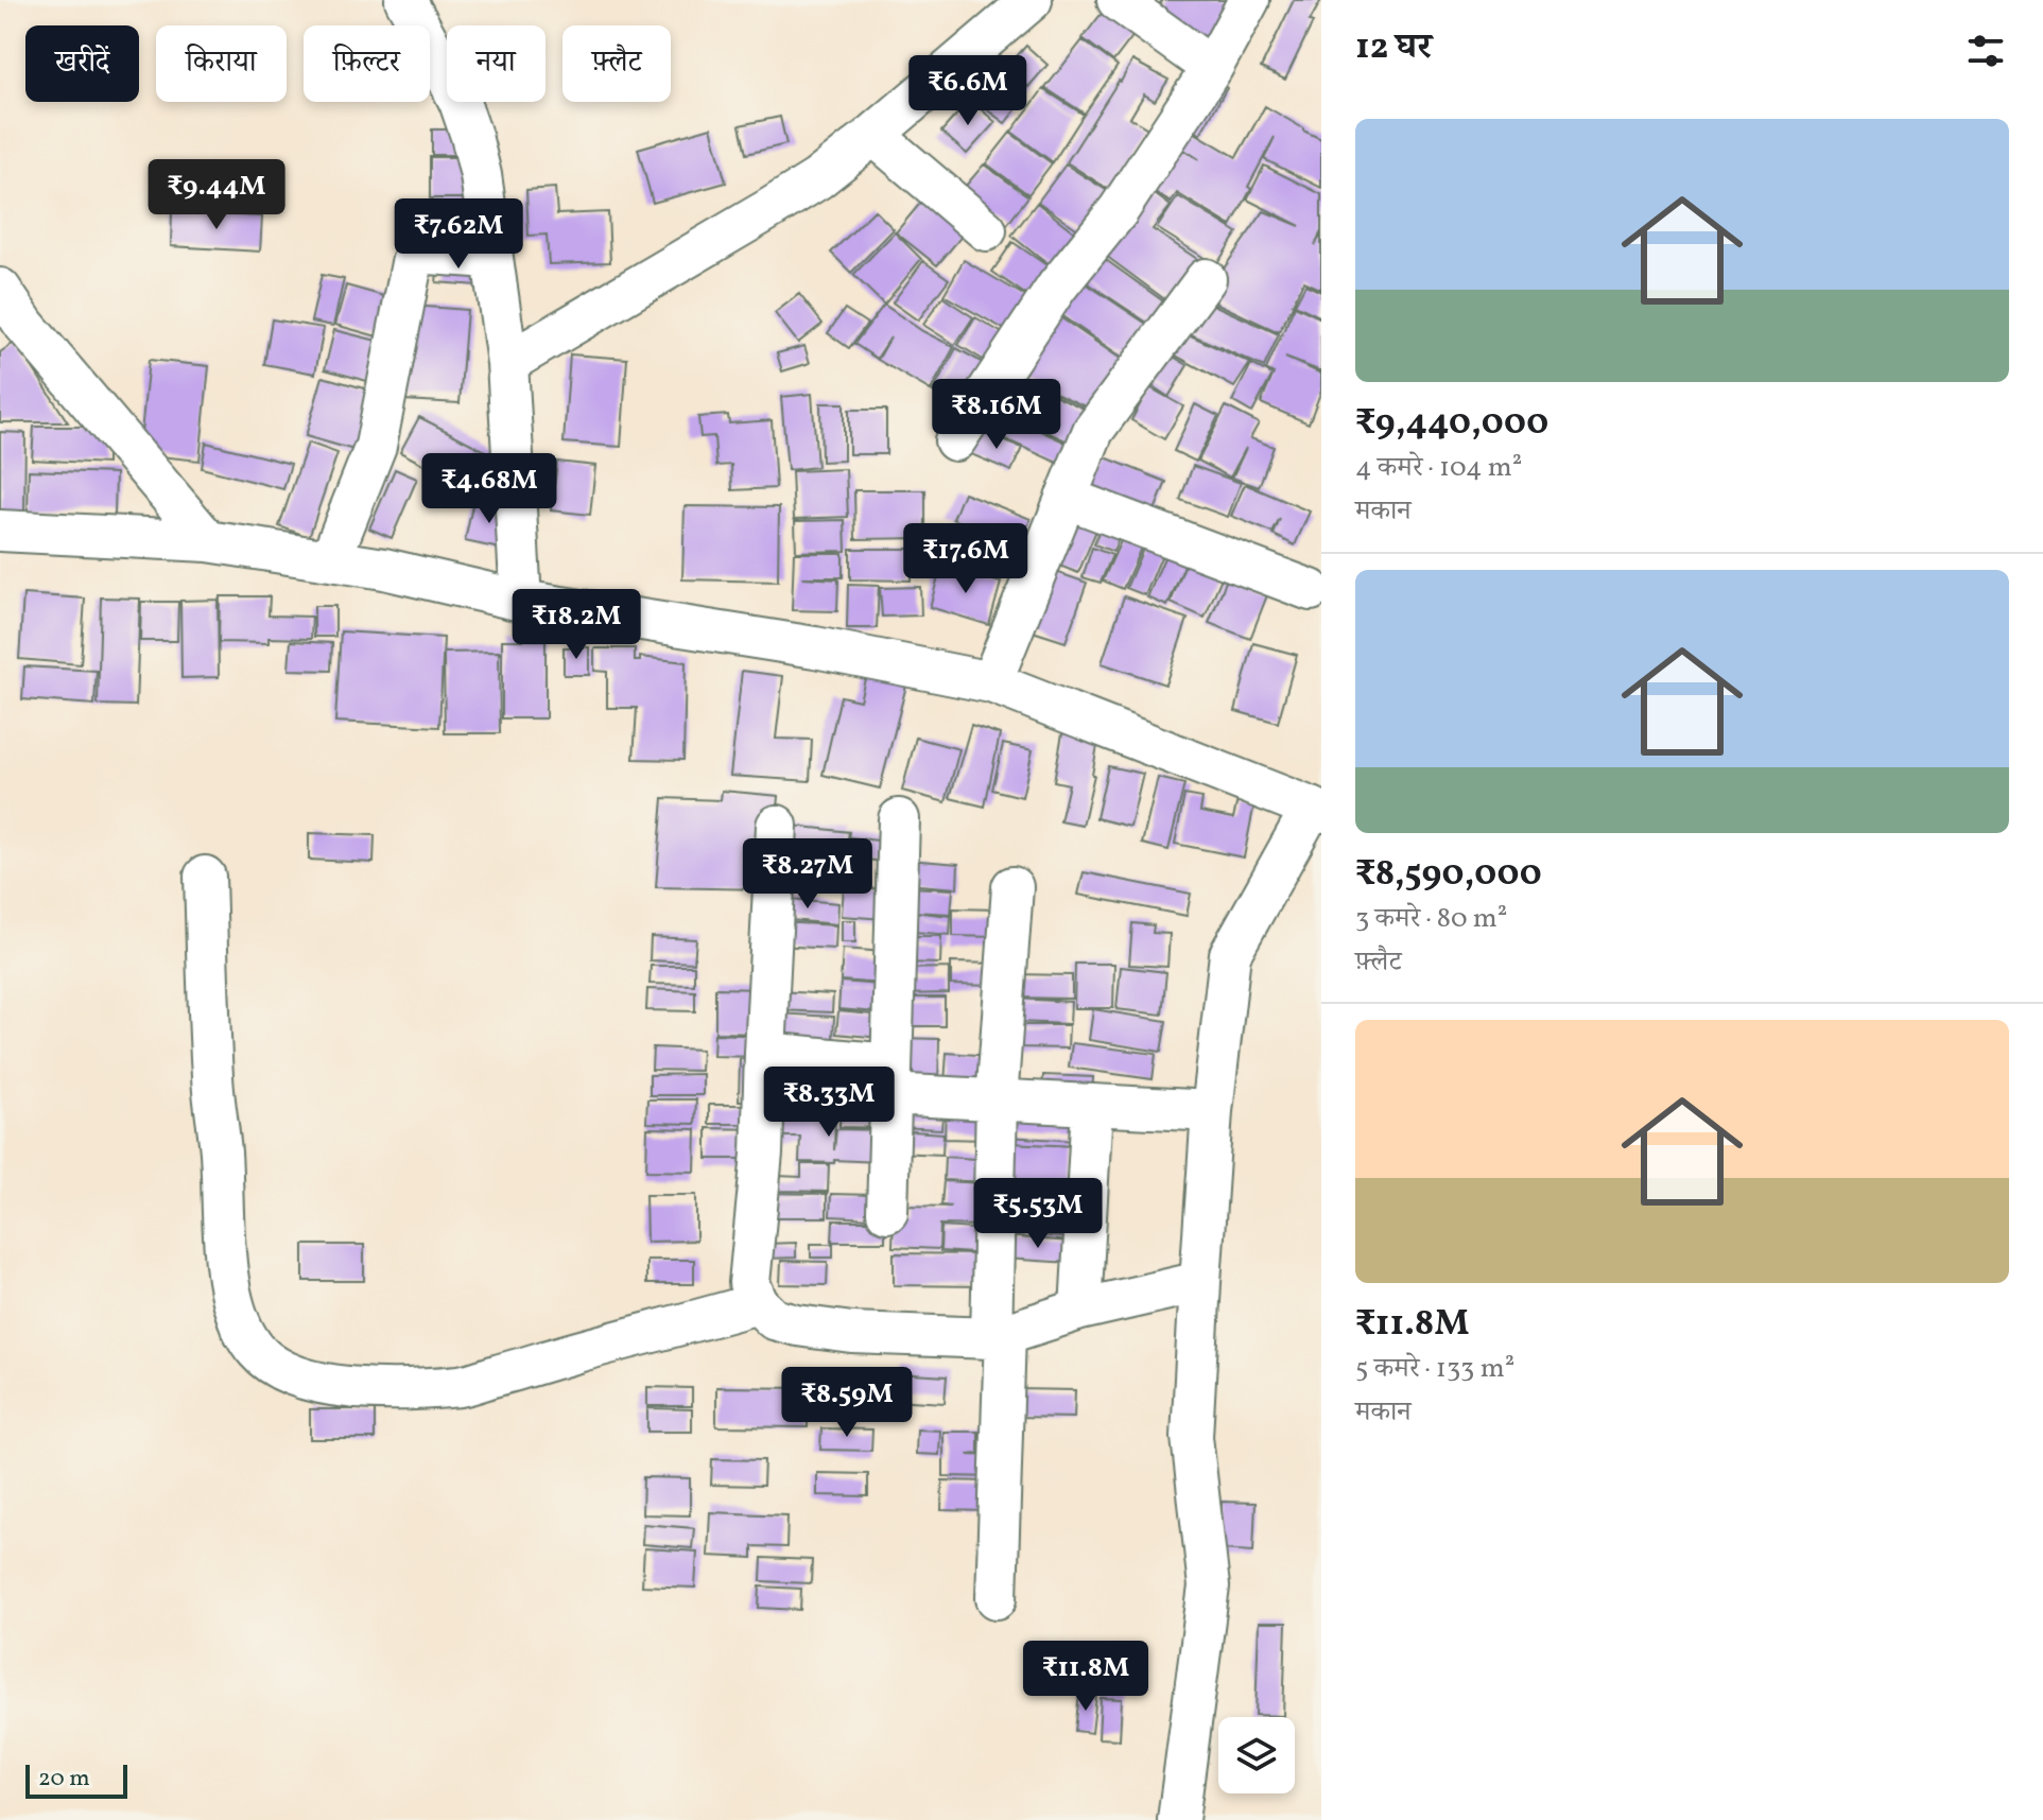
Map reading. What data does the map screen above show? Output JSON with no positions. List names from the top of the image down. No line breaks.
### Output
{"scale_bar":"20 m","page":{"heading":"12 घर","chip":["खरीदें","किराया","फ़िल्टर","नया","फ़्लैट"],"price":["₹6.6M","₹9.44M","₹7.62M","₹8.16M","₹4.68M","₹17.6M","₹18.2M","₹8.27M","₹8.33M","₹5.53M","₹8.59M","₹11.8M"],"list":[{"name":"₹9,440,000","note":"4 कमरे · 104 m² · मकान"},{"name":"₹8,590,000","note":"3 कमरे · 80 m² · फ़्लैट"},{"name":"₹11.8M","note":"5 कमरे · 133 m² · मकान"}],"scale":"20 m"}}
